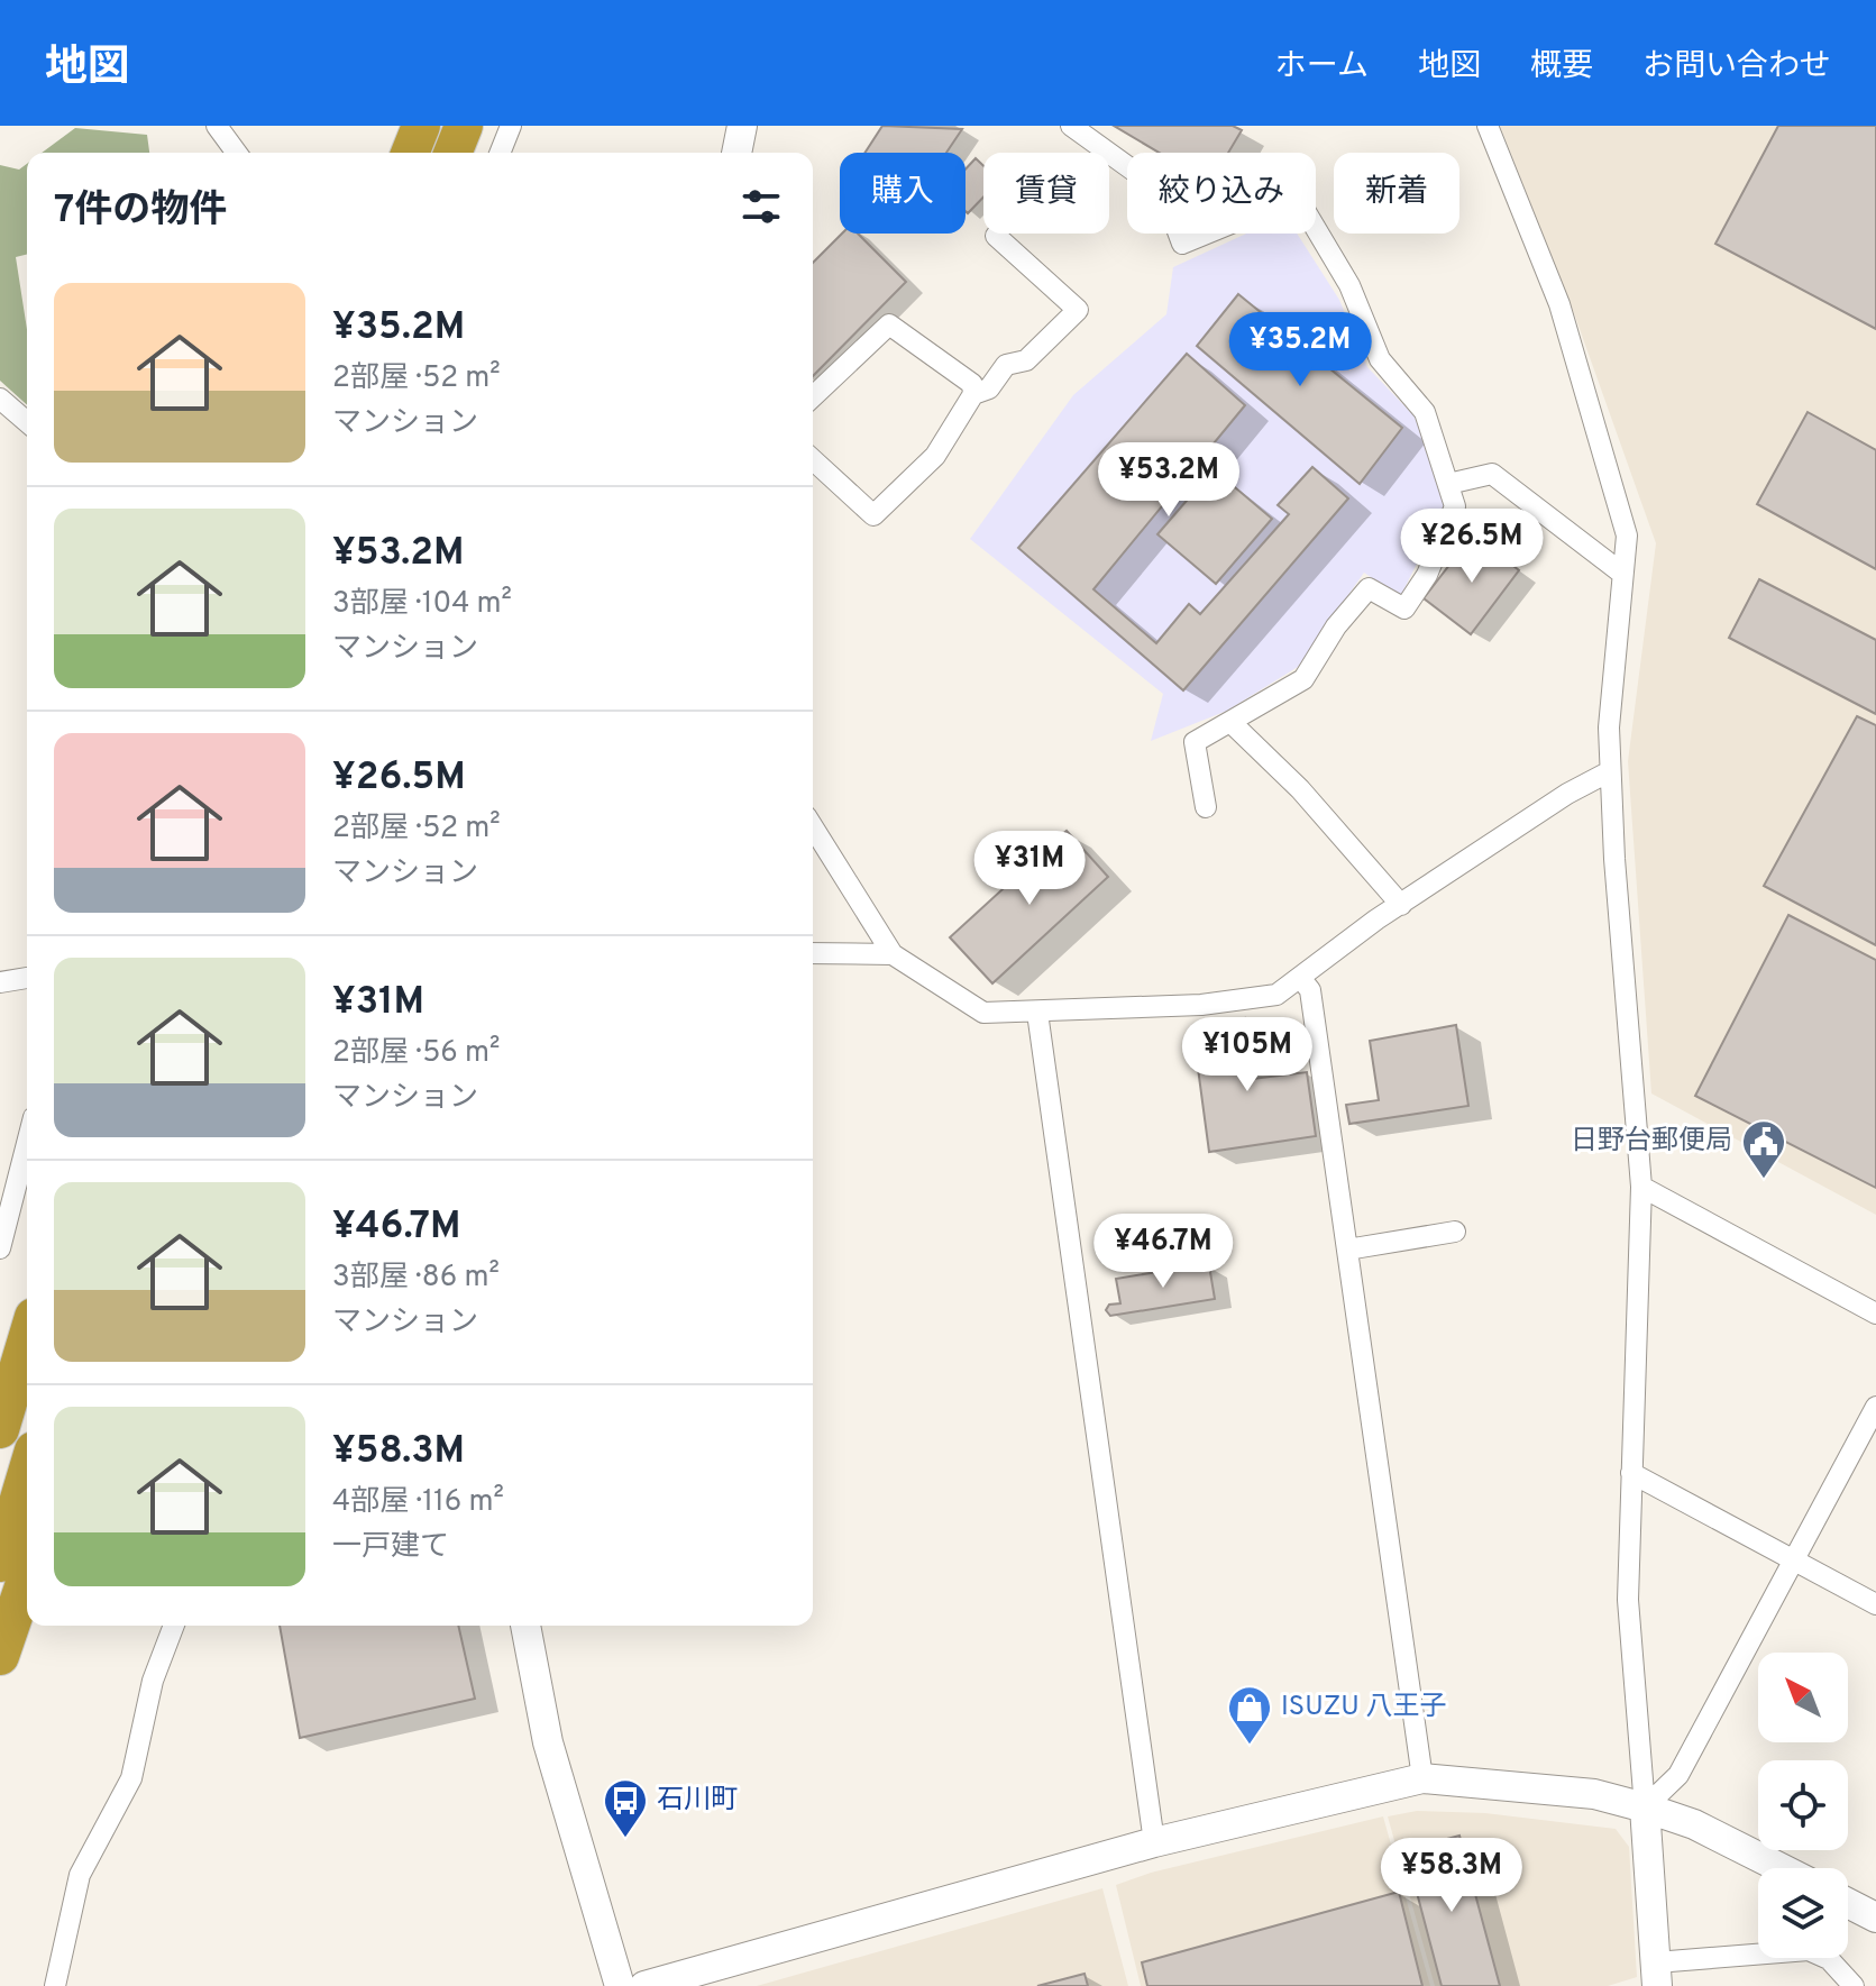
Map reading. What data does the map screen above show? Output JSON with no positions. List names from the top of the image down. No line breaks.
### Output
{"places":{"public building":["日野台郵便局"],"shop":["ISUZU 八王子"],"bus stop":["石川町"]},"north":"top left","page":{"header":"地図","nav":["ホーム","地図","概要","お問い合わせ"],"chip":["購入","賃貸","絞り込み","新着"],"heading":"7件の物件","list":[{"name":"¥35.2M","note":"2部屋 · 52 m² · マンション"},{"name":"¥53.2M","note":"3部屋 · 104 m² · マンション"},{"name":"¥26.5M","note":"2部屋 · 52 m² · マンション"},{"name":"¥31M","note":"2部屋 · 56 m² · マンション"},{"name":"¥46.7M","note":"3部屋 · 86 m² · マンション"},{"name":"¥58.3M","note":"4部屋 · 116 m² · 一戸建て"}],"price":["¥35.2M","¥53.2M","¥26.5M","¥31M","¥105M","¥46.7M","¥58.3M"]}}
